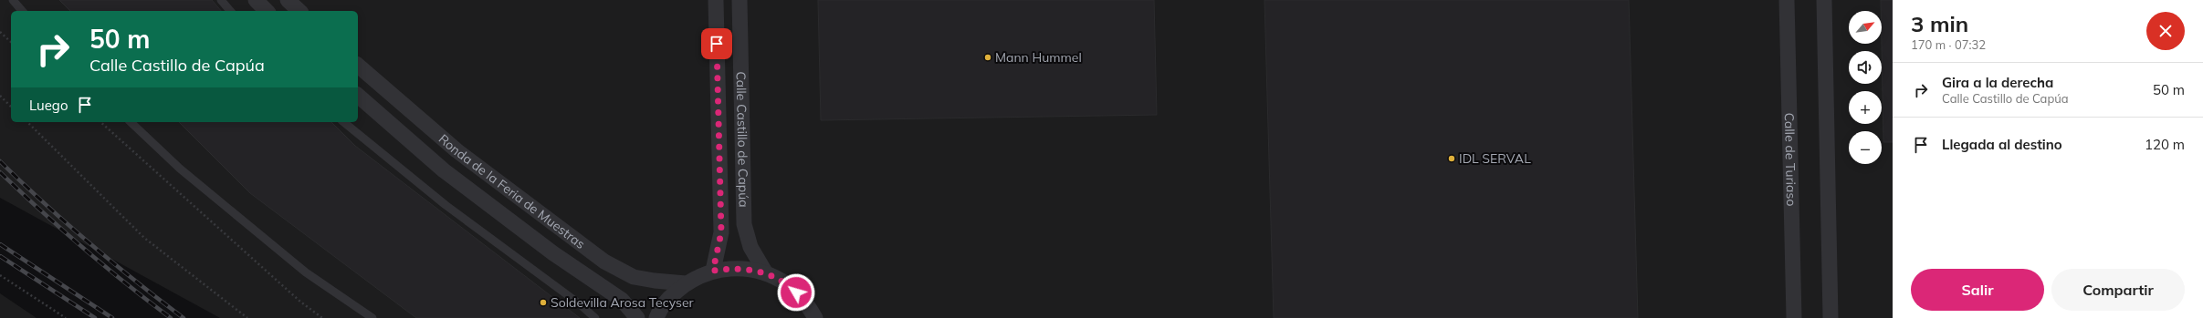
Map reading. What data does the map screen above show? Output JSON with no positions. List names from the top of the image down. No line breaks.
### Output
{"streets":{"street":["Calle Castillo de Capúa","Calle de Turiaso","Ronda de la Feria de Muestras"]},"crossings":[["Calle Castillo de Capúa","Ronda de la Feria de Muestras"]],"places":["Mann Hummel","IDL SERVAL","Soldevilla Arosa Tecyser"],"north":"top right","page":{"heading":["3 min","170 m · 07:32"],"map_buttons":["+","−"],"turn":["50 m","Calle Castillo de Capúa"],"list":[{"name":"Gira a la derecha","note":"Calle Castillo de Capúa","value":"50 m"},{"name":"Llegada al destino","value":"120 m"}],"then":"Luego","buttons":["Salir","Compartir"]}}
